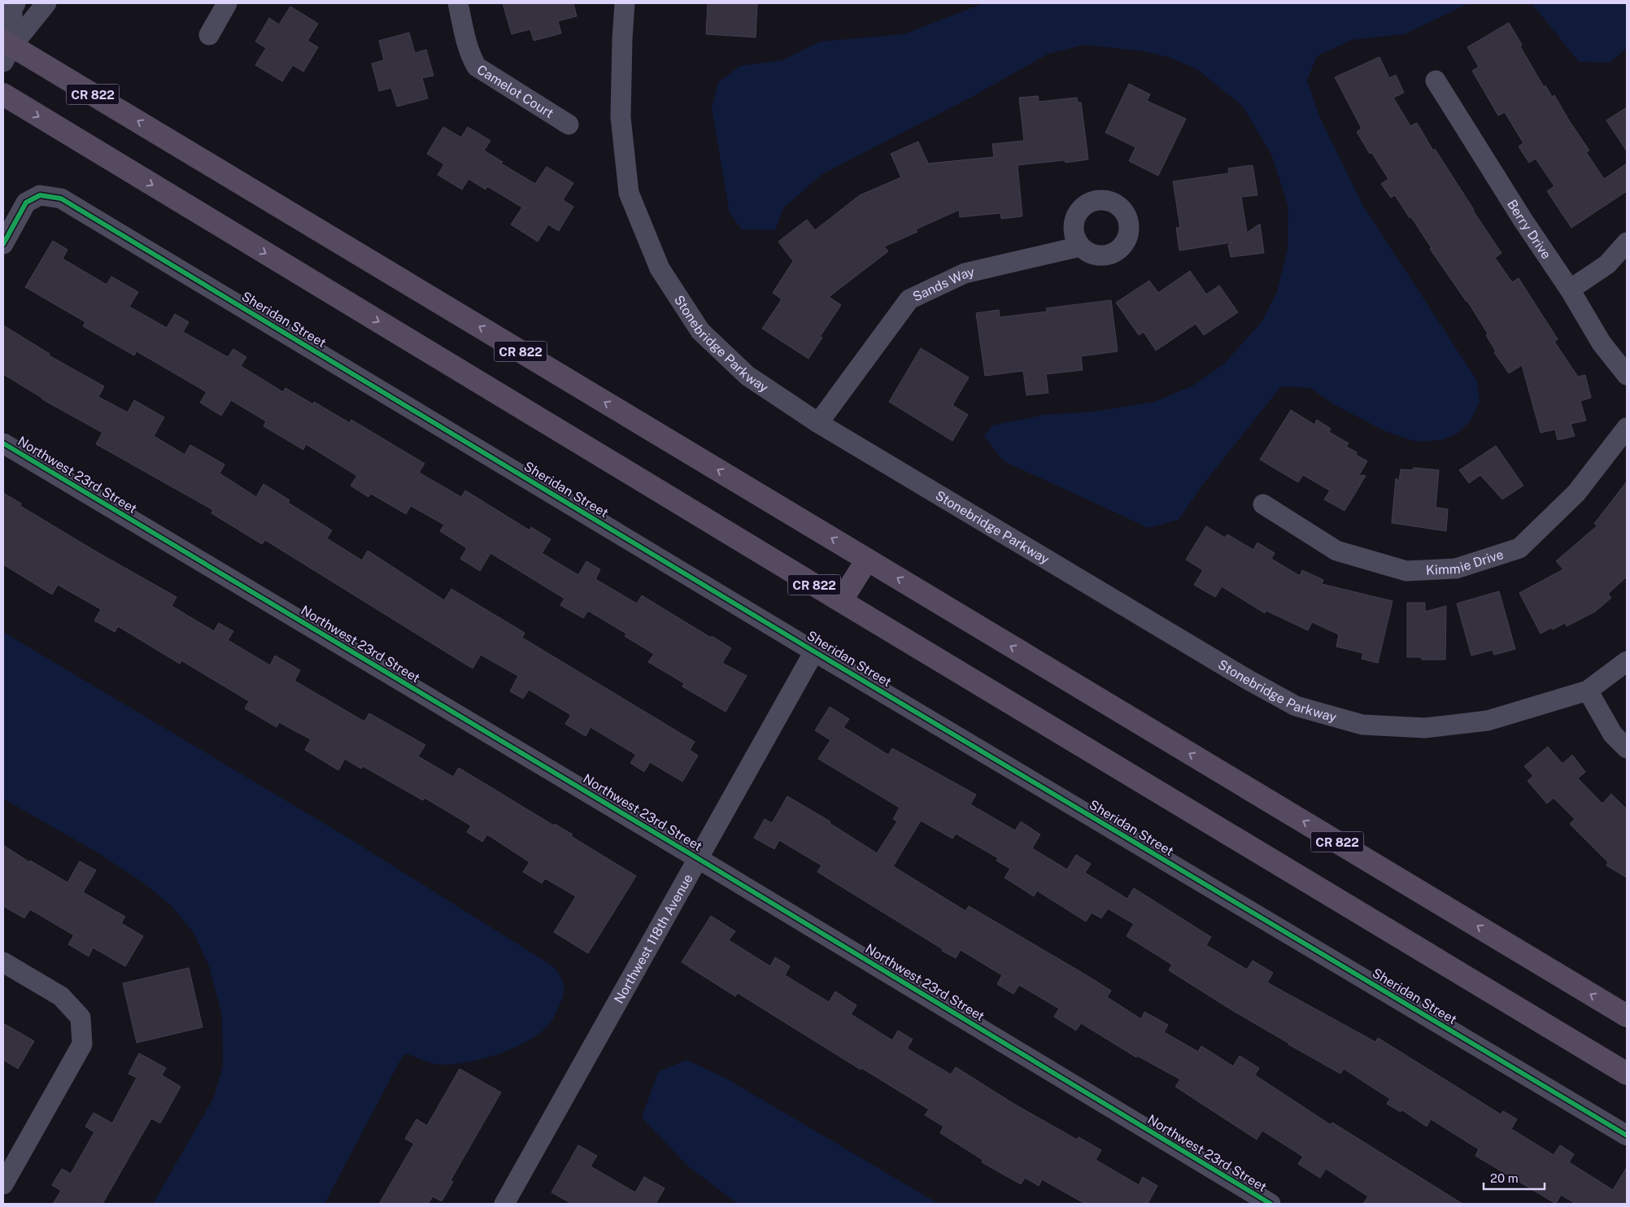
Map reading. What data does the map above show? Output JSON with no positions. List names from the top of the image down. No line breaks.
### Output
{"streets":{"main road":["CR 822"],"street":["Camelot Court","Berry Drive","Sands Way","Sheridan Street","Stonebridge Parkway","Northwest 23rd Street","Kimmie Drive","Northwest 118th Avenue"]},"crossings":[["Sands Way","Stonebridge Parkway"],["Sheridan Street","Northwest 118th Avenue"],["Northwest 23rd Street","Northwest 118th Avenue"]],"scale_bar":"20 m"}
